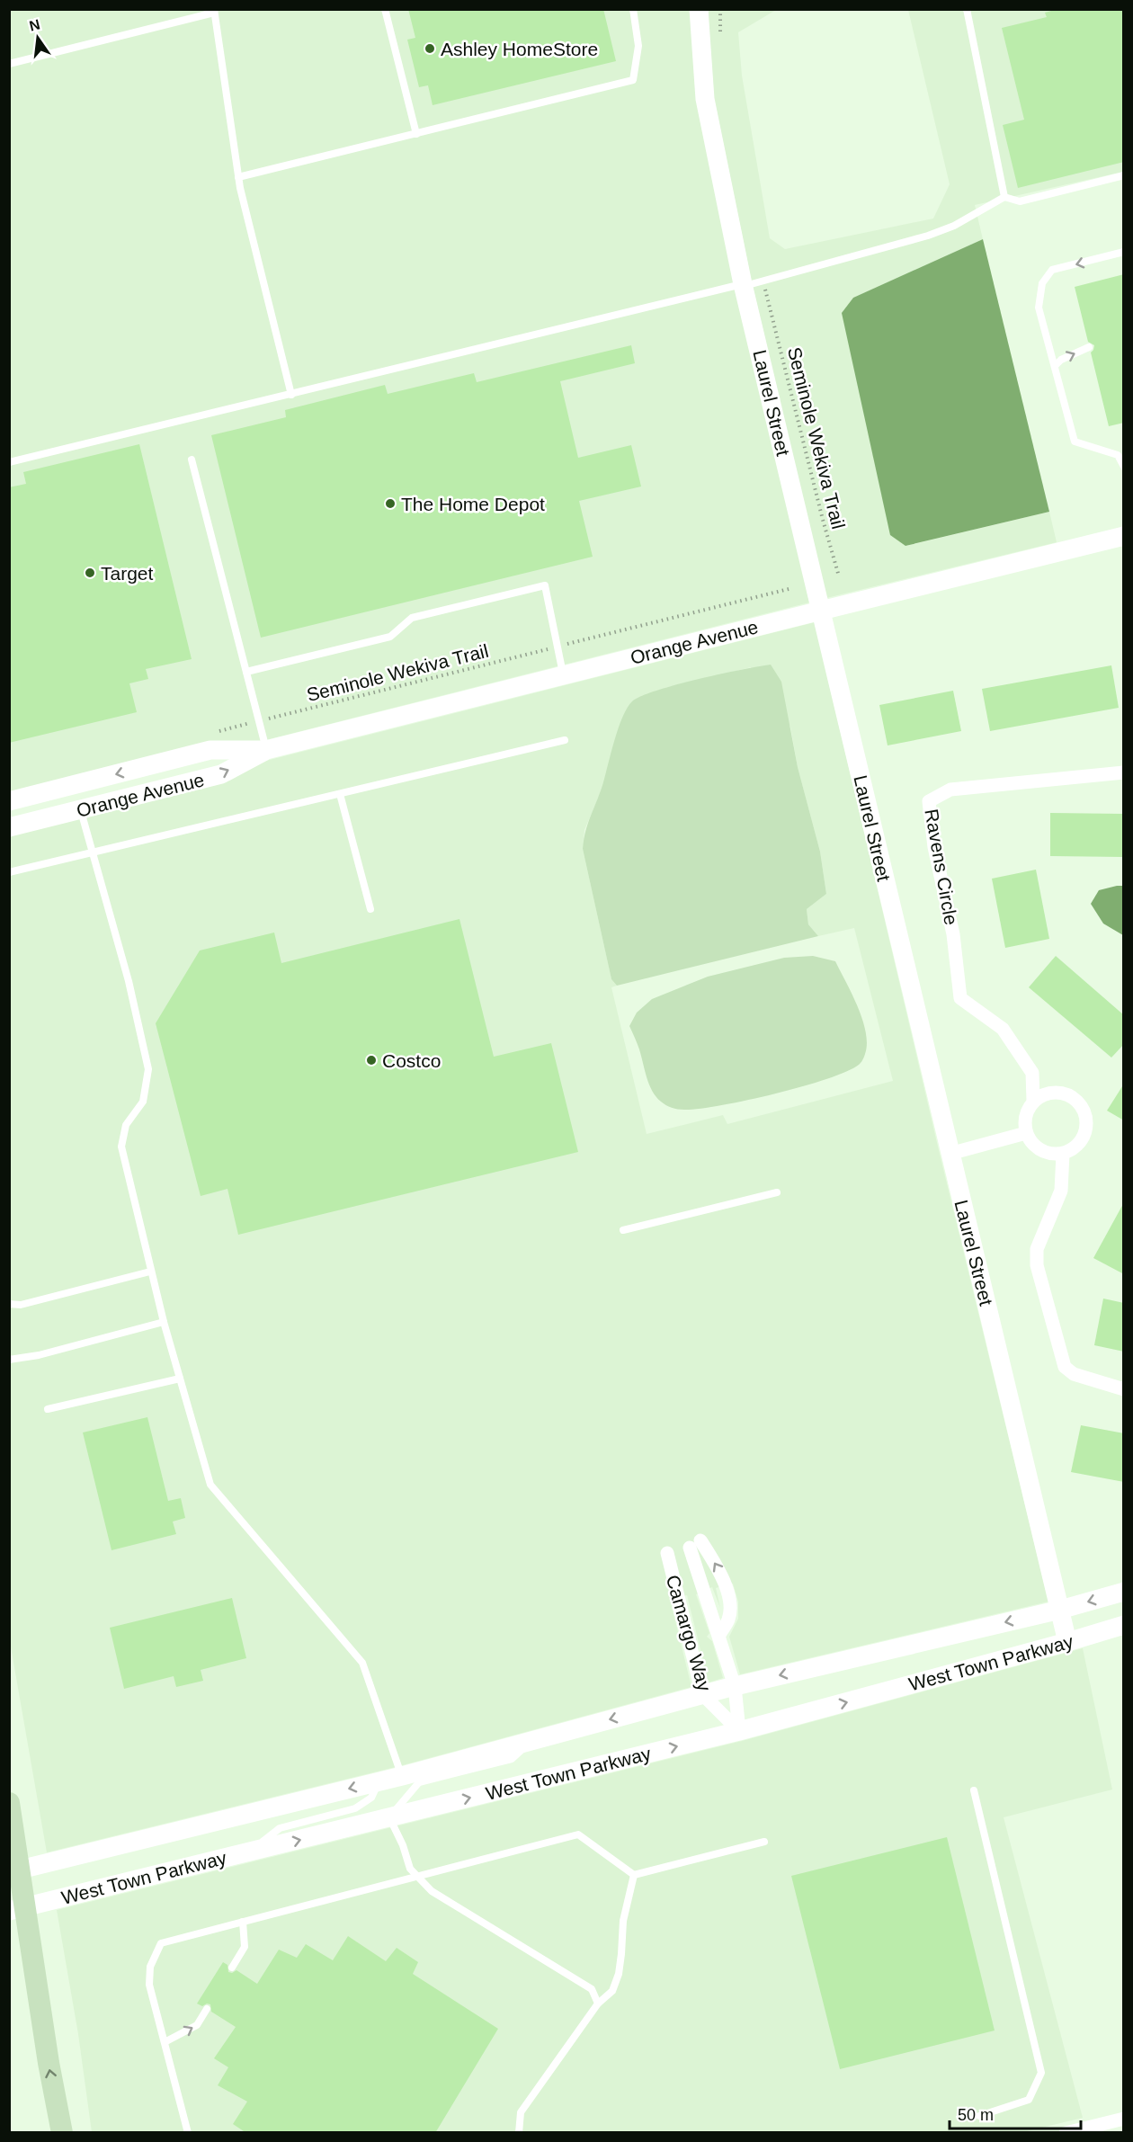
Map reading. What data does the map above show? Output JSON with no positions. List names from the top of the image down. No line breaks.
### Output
{"streets":{"street":["Laurel Street","Orange Avenue","Ravens Circle","Camargo Way","West Town Parkway"],"path":["Seminole Wekiva Trail"]},"crossings":[["Laurel Street","Orange Avenue"],["Laurel Street","West Town Parkway"],["Camargo Way","West Town Parkway"]],"places":["Ashley HomeStore","The Home Depot","Target","Costco"],"scale_bar":"50 m","north":"top"}
